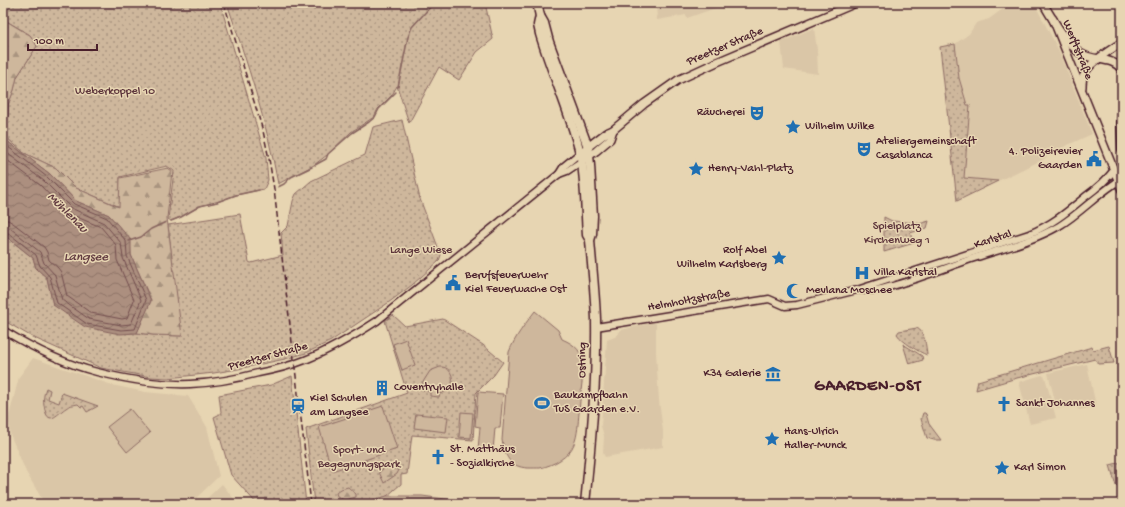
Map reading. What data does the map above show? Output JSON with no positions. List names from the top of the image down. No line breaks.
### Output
{"streets":{"main road":["Preetzer Straße","Werftstraße","Ostring"],"street":["Karlstal","Helmholtzstraße"]},"crossings":[["Preetzer Straße","Ostring"],["Werftstraße","Karlstal"],["Karlstal","Helmholtzstraße"],["Helmholtzstraße","Ostring"]],"districts":["GAARDEN-OST"],"water":["Mühlenau","Langsee"],"parks":["Weberkoppel 10","Spielplatz Kirchenweg 1","Lange Wiese","Sport- und Begegnungspark"],"places":{"theatre":["Räucherei","Ateliergemeinschaft Casablanca"],"place":["Wilhelm Wilke","Henry-Vahl-Platz","Rolf Abel Wilhelm Karlsberg","Hans-Ulrich Haller-Munck","Karl Simon"],"public building":["4. Polizeirevier Gaarden","Berufsfeuerwehr Kiel Feuerwache Ost"],"hospital":["Villa Karlstal"],"mosque":["Mevlana Moschee"],"museum":["K34 Galerie"],"building":["Coventryhalle"],"sports":["Baukampfbahn TuS Gaarden e.V."],"church":["Sankt Johannes","St. Matthäus - Sozialkirche"],"station":["Kiel Schulen am Langsee"]},"scale_bar":"100 m"}
